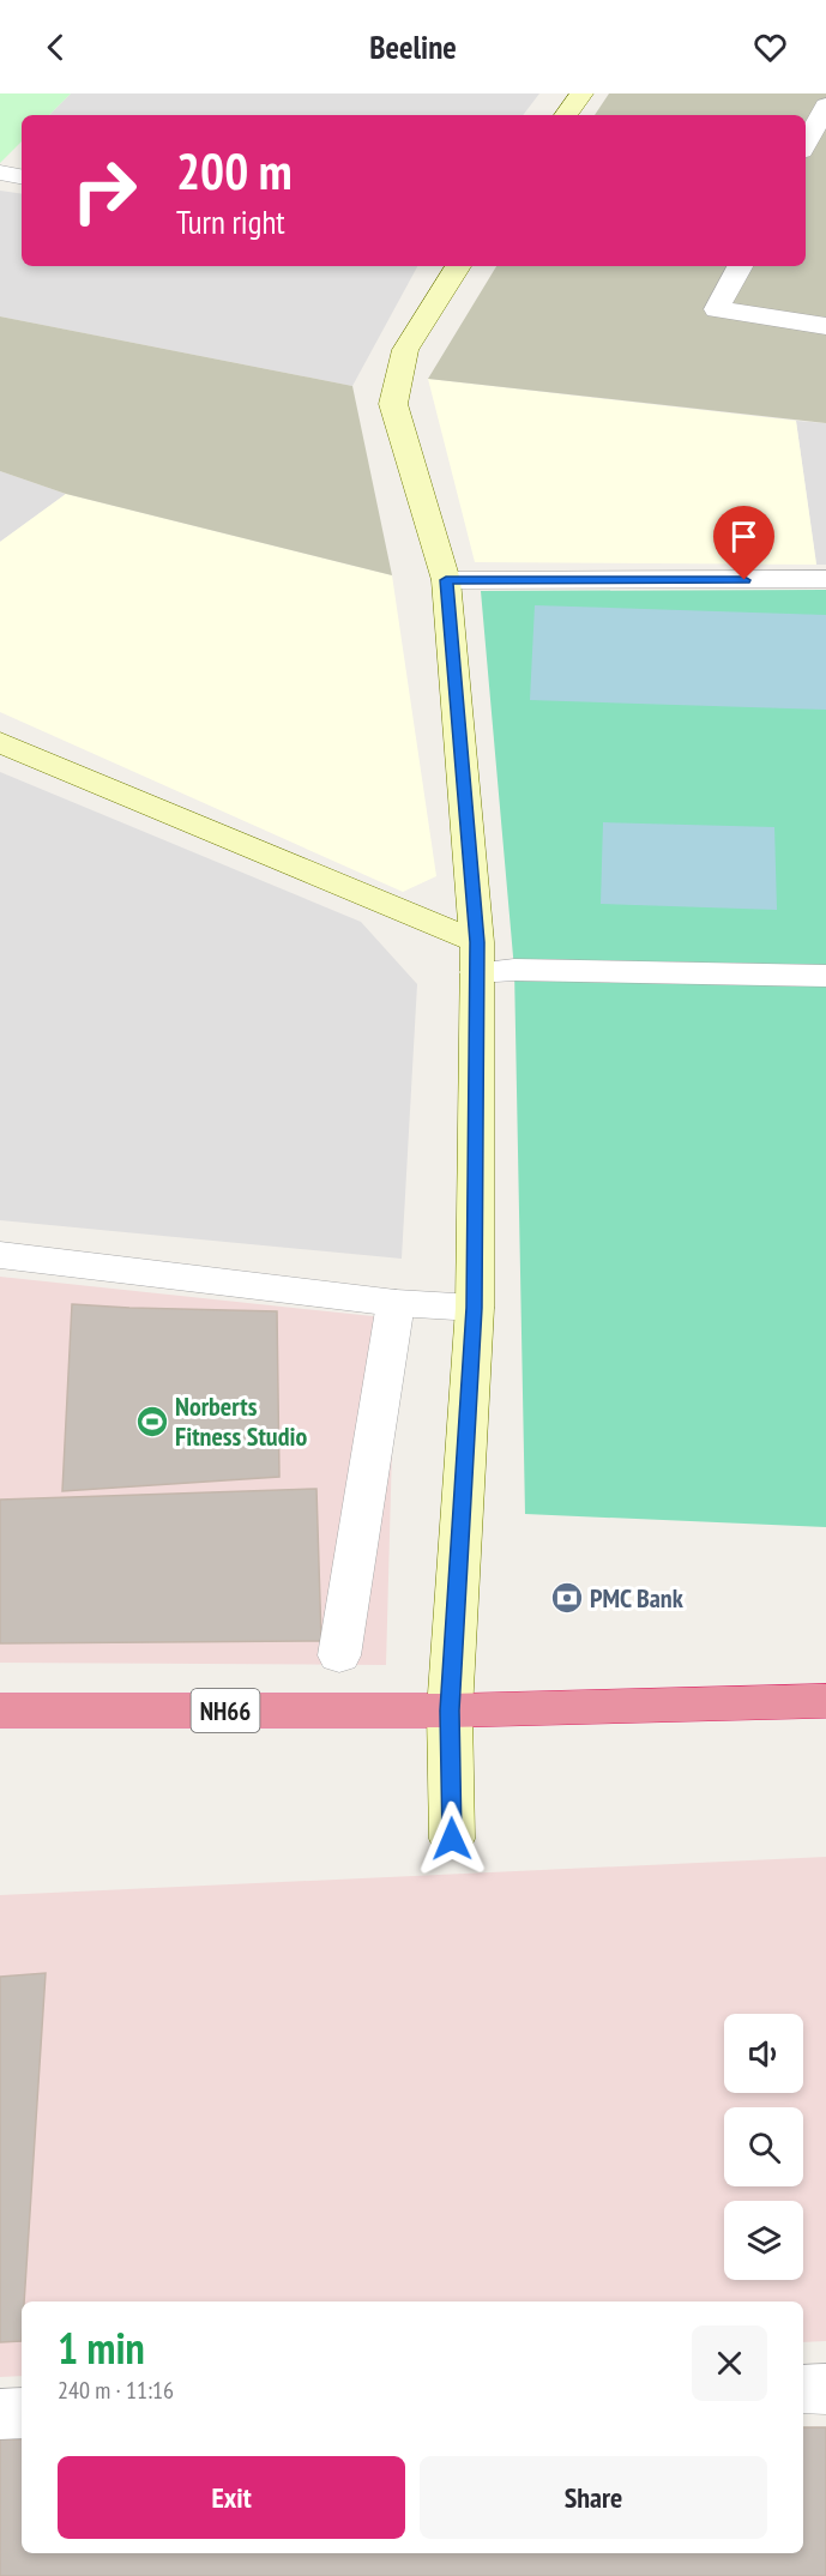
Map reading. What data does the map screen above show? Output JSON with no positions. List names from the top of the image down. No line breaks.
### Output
{"streets":{"highway":["NH66"]},"places":{"sports":["Norberts Fitness Studio"],"bank":["PMC Bank"]},"page":{"header":"Beeline","turn":["200 m","Turn right"],"heading":["1 min","240 m · 11:16"],"buttons":["Exit","Share"]}}
